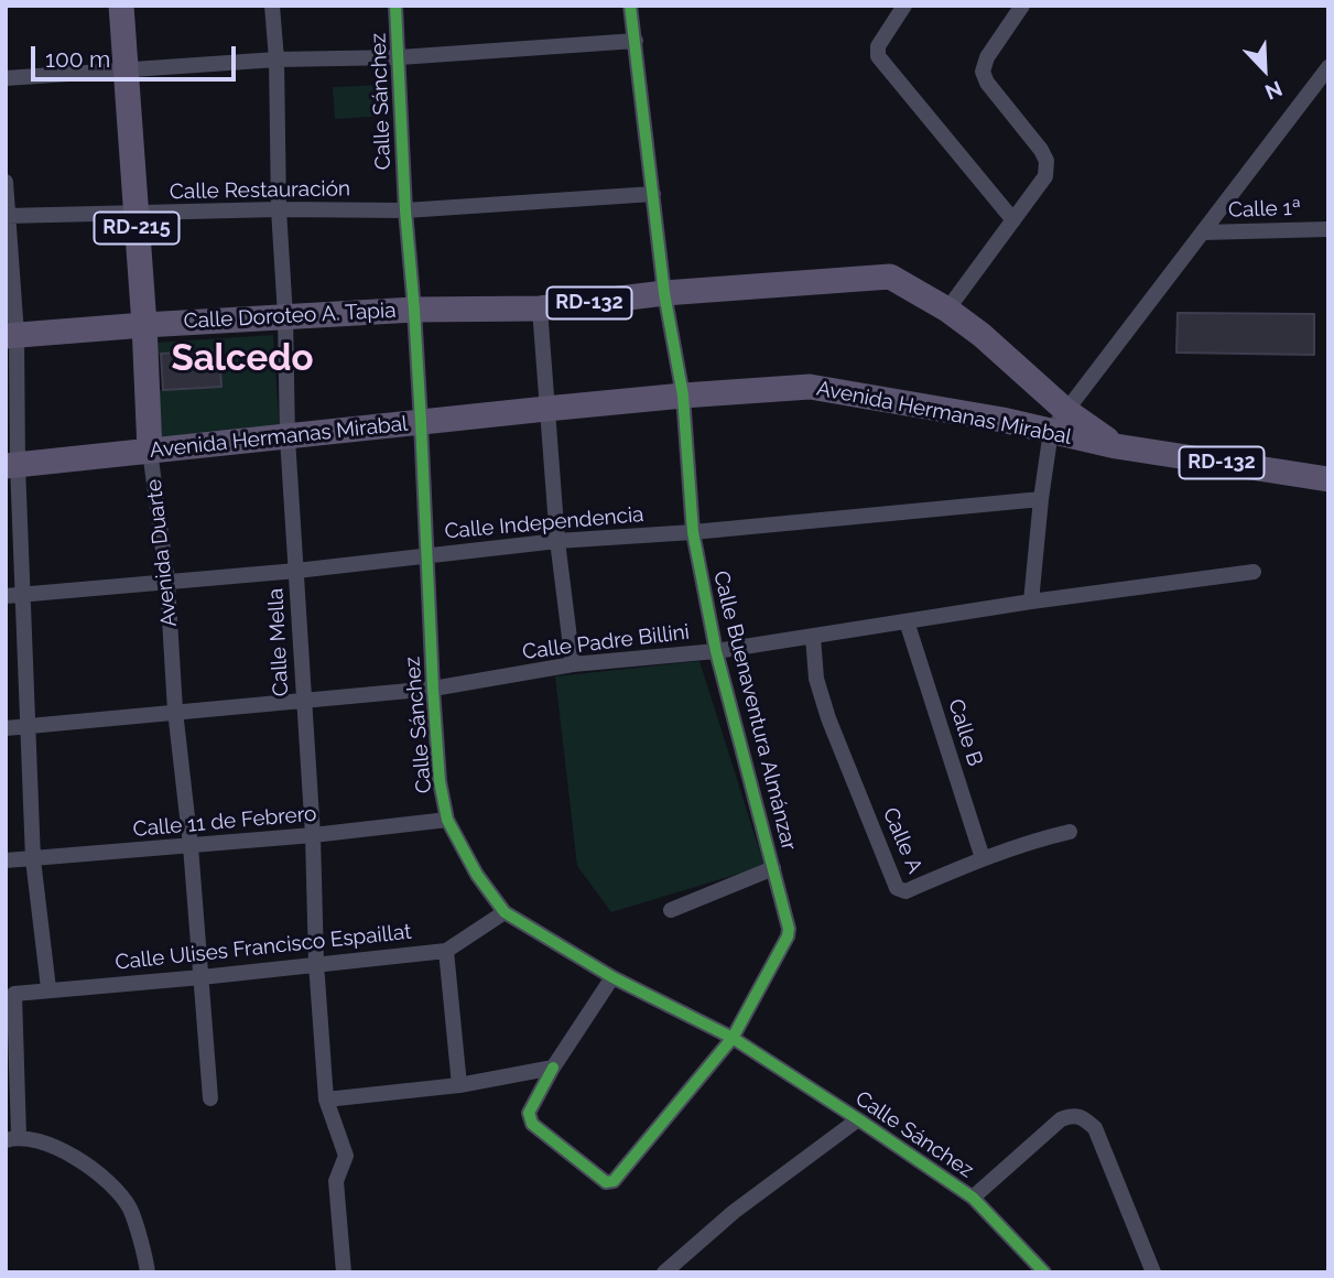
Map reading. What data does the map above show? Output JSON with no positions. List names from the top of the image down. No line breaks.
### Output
{"streets":{"main road":["RD-215","RD-132","Calle Doroteo A. Tapia","Avenida Hermanas Mirabal","Avenida Duarte"],"street":["Calle Sánchez","Calle Restauración","Calle 1ª","Calle Independencia","Calle Mella","Calle Padre Billini","Calle Buenaventura Almánzar","Calle B","Calle 11 de Febrero","Calle A","Calle Ulises Francisco Espaillat"]},"crossings":[["Calle Sánchez","Calle Restauración"],["Calle Sánchez","Calle Doroteo A. Tapia"],["Calle Sánchez","Avenida Hermanas Mirabal"],["Calle Sánchez","Calle Independencia"],["Calle Sánchez","Calle Padre Billini"],["Calle Sánchez","Calle Buenaventura Almánzar"],["Calle Sánchez","Calle 11 de Febrero"],["Calle Sánchez","Calle Ulises Francisco Espaillat"],["Calle Restauración","Avenida Duarte"],["Calle Restauración","Calle Mella"],["Calle Restauración","Calle Buenaventura Almánzar"],["Calle Doroteo A. Tapia","Avenida Hermanas Mirabal"],["Calle Doroteo A. Tapia","Avenida Duarte"],["Calle Doroteo A. Tapia","Calle Mella"],["Calle Doroteo A. Tapia","Calle Buenaventura Almánzar"],["Avenida Hermanas Mirabal","Avenida Duarte"],["Avenida Hermanas Mirabal","Calle Mella"],["Avenida Hermanas Mirabal","Calle Buenaventura Almánzar"],["Calle Independencia","Avenida Duarte"],["Calle Independencia","Calle Mella"],["Calle Independencia","Calle Buenaventura Almánzar"],["Avenida Duarte","Calle Padre Billini"],["Avenida Duarte","Calle 11 de Febrero"],["Avenida Duarte","Calle Ulises Francisco Espaillat"],["Calle Mella","Calle Padre Billini"],["Calle Mella","Calle 11 de Febrero"],["Calle Mella","Calle Ulises Francisco Espaillat"],["Calle Padre Billini","Calle Buenaventura Almánzar"],["Calle Padre Billini","Calle B"],["Calle Padre Billini","Calle A"],["Calle B","Calle A"]],"districts":["Salcedo"],"scale_bar":"100 m","north":"bottom right"}
